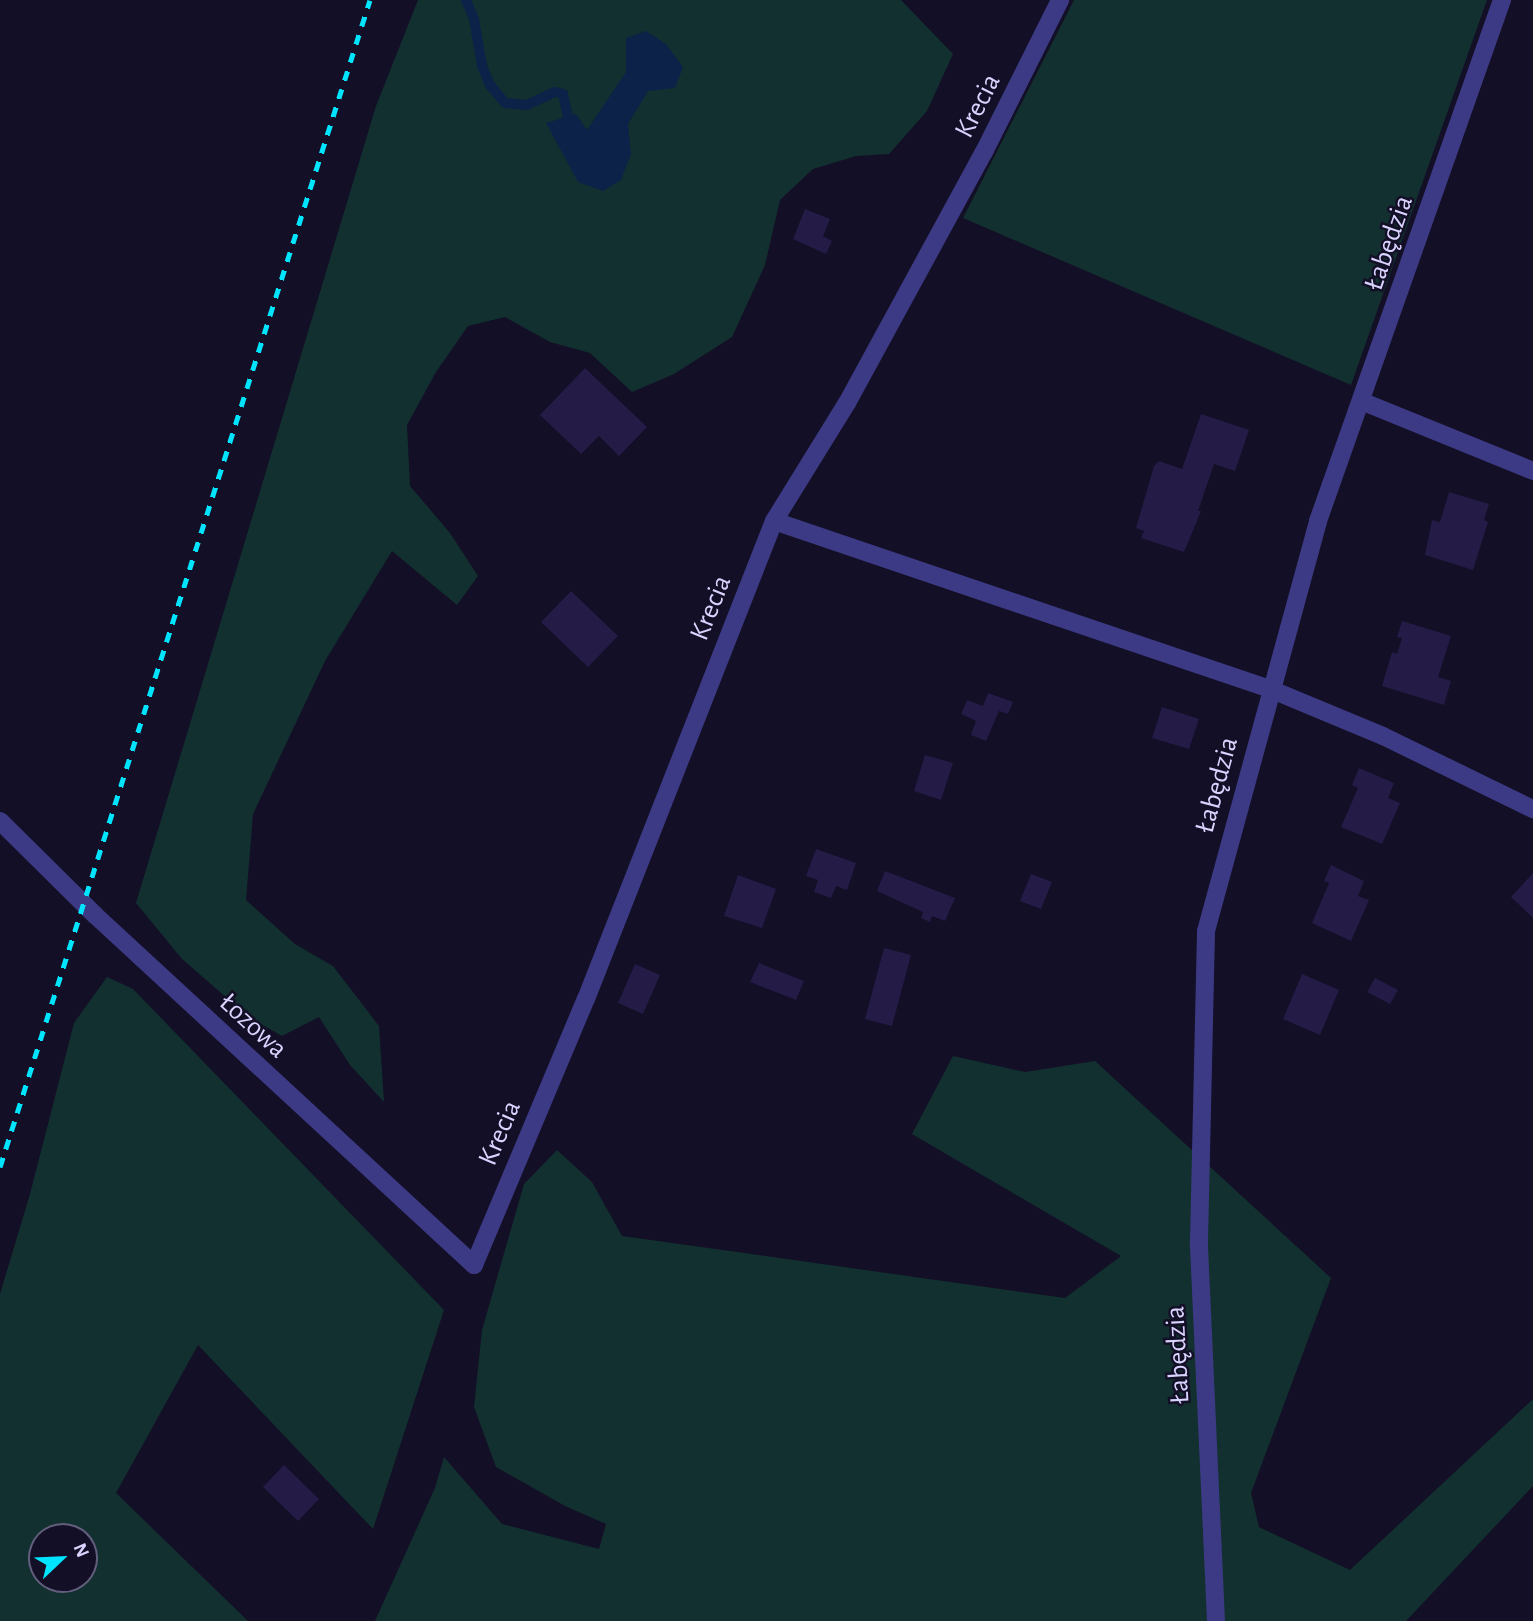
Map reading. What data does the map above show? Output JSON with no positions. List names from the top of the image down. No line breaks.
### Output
{"streets":{"street":["Krecia","Łabędzia","Łozowa"]},"crossings":[["Krecia","Łozowa"]],"north":"top right"}
